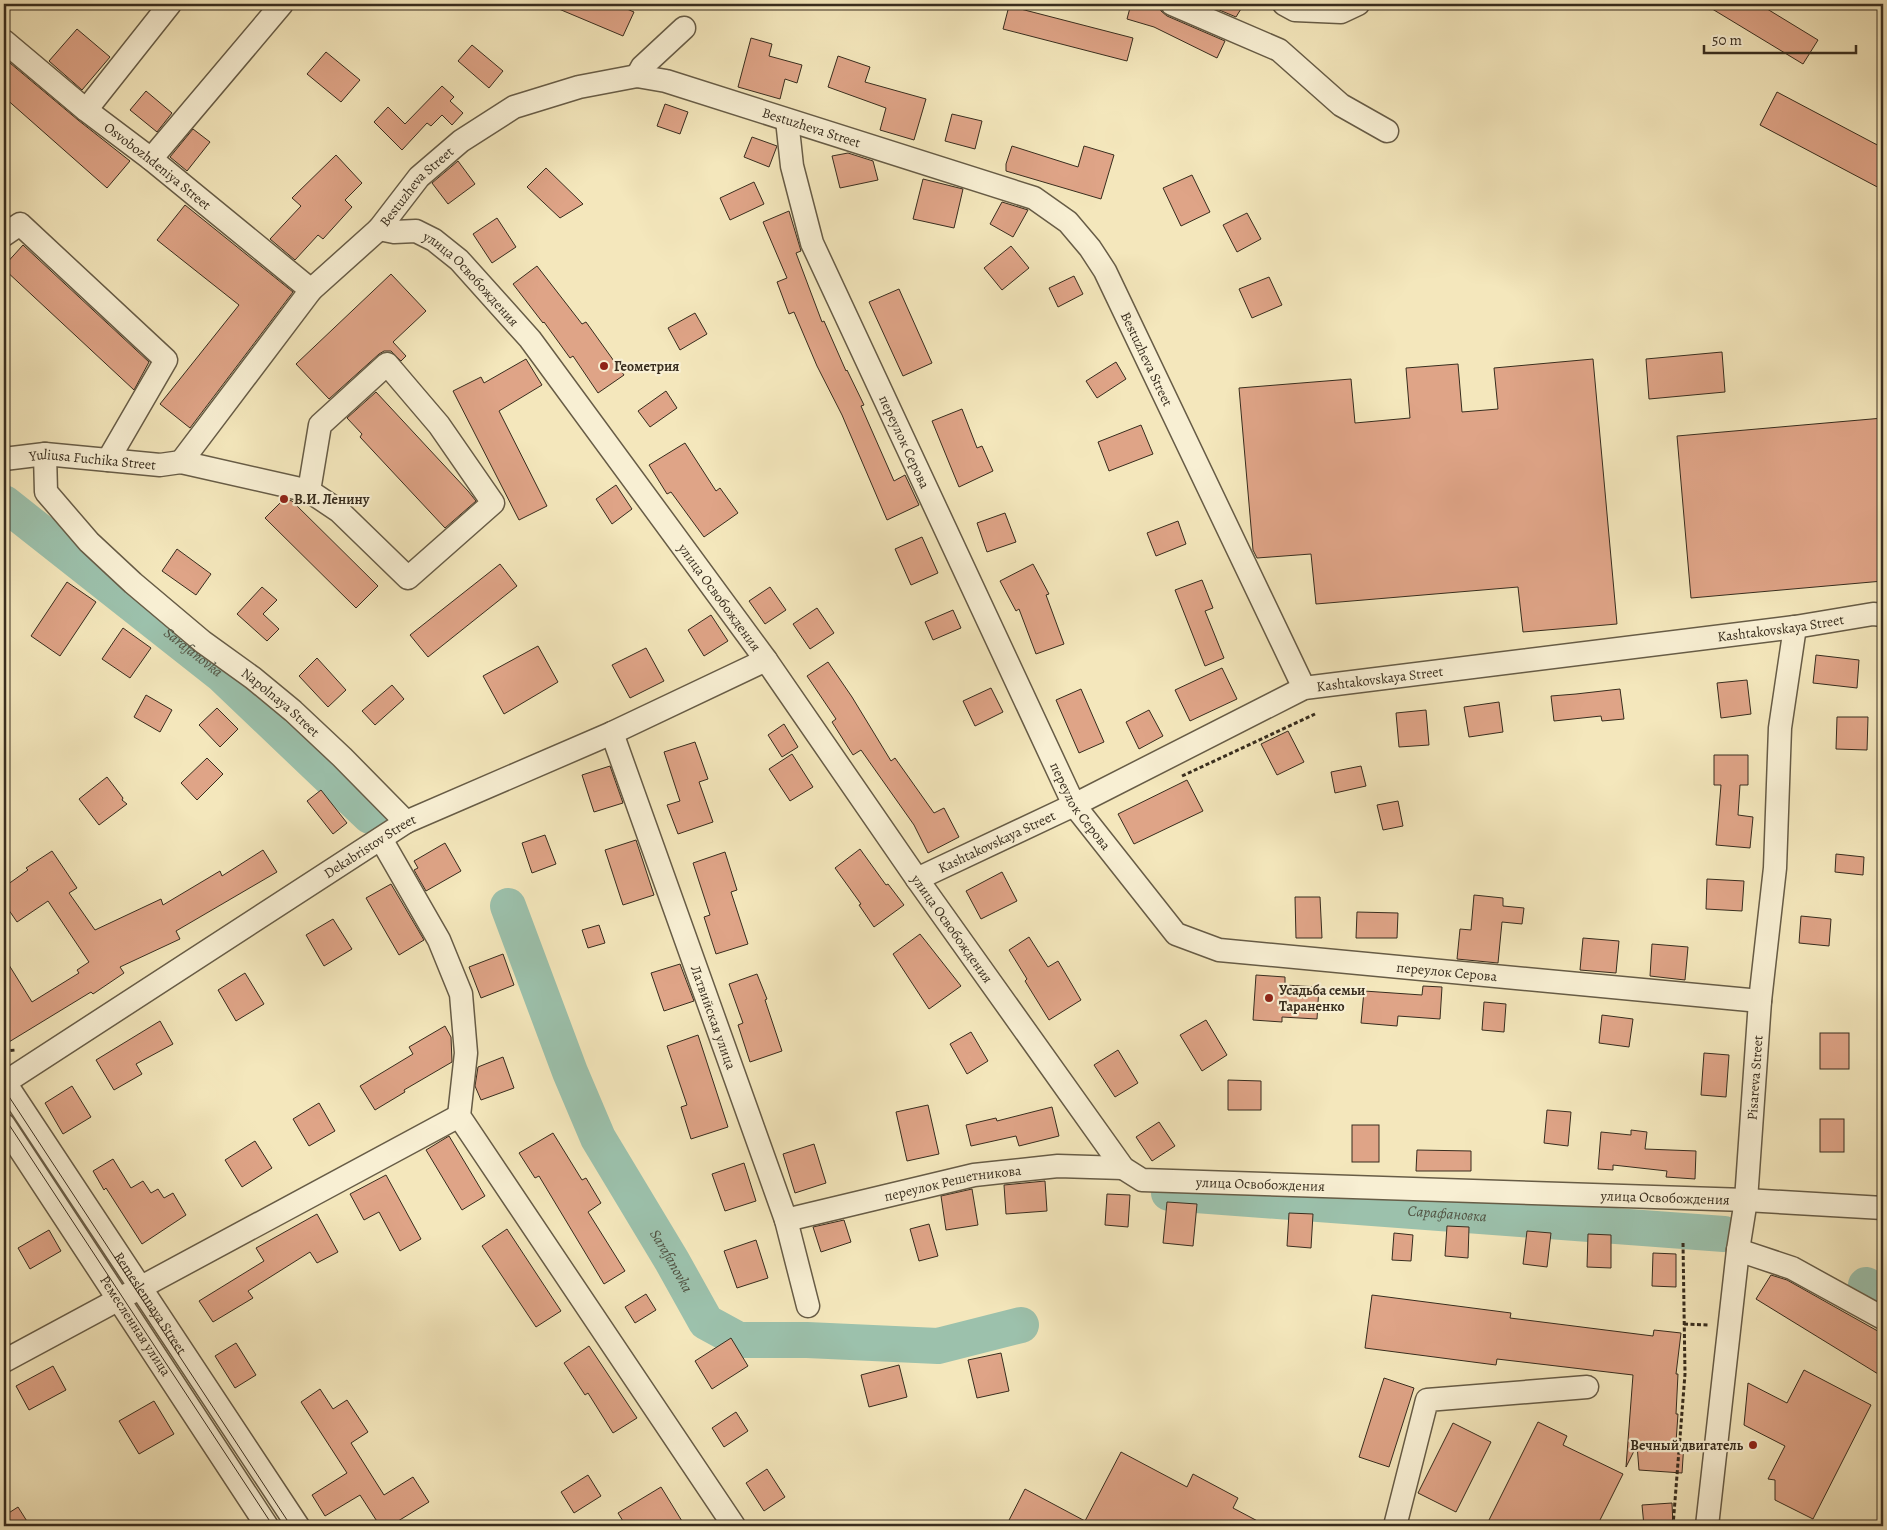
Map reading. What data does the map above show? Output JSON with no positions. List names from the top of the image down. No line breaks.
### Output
{"streets":{"street":["Bestuzheva Street","Osvobozhdeniya Street","улица Освобождения","переулок Серова","Yuliusa Fuchika Street","Kashtakovskaya Street","Napolnaya Street","Dekabristov Street","Латвийская улица","Pisareva Street","переулок Решетникова","Remeslennaya Street","Ремесленная улица"]},"crossings":[["Bestuzheva Street","Osvobozhdeniya Street"],["Bestuzheva Street","улица Освобождения"],["Bestuzheva Street","переулок Серова"],["Bestuzheva Street","Yuliusa Fuchika Street"],["Bestuzheva Street","Kashtakovskaya Street"],["улица Освобождения","Kashtakovskaya Street"],["улица Освобождения","Dekabristov Street"],["улица Освобождения","Pisareva Street"],["улица Освобождения","переулок Решетникова"],["переулок Серова","Kashtakovskaya Street"],["переулок Серова","Pisareva Street"],["Yuliusa Fuchika Street","Napolnaya Street"],["Kashtakovskaya Street","Pisareva Street"],["Napolnaya Street","Dekabristov Street"],["Dekabristov Street","Латвийская улица"],["Dekabristov Street","Remeslennaya Street"],["Латвийская улица","переулок Решетникова"]],"water":["Sarafanovka","Сарафановка"],"places":["Геометрия","В.И. Ленину","Усадьба семьи Тараненко","Вечный двигатель"],"scale_bar":"50 m"}
